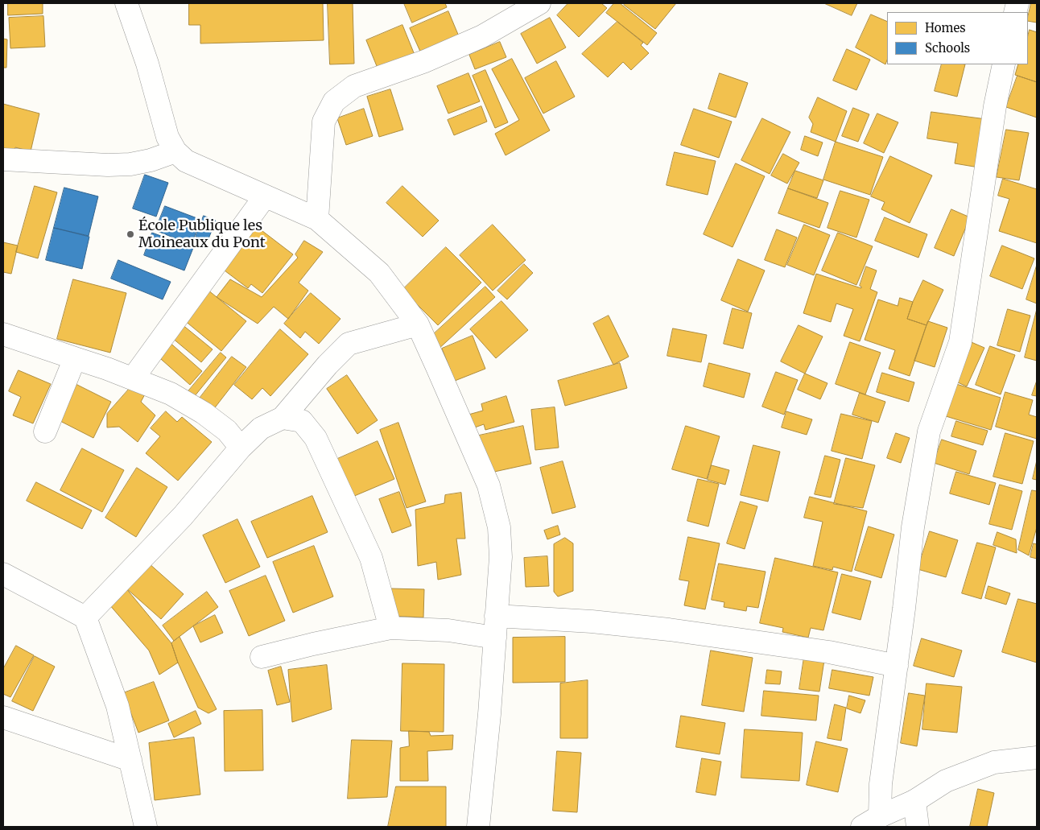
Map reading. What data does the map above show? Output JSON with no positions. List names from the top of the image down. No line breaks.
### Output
{"places":["École Publique les Moineaux du Pont"],"legend":["Homes","Schools"]}
